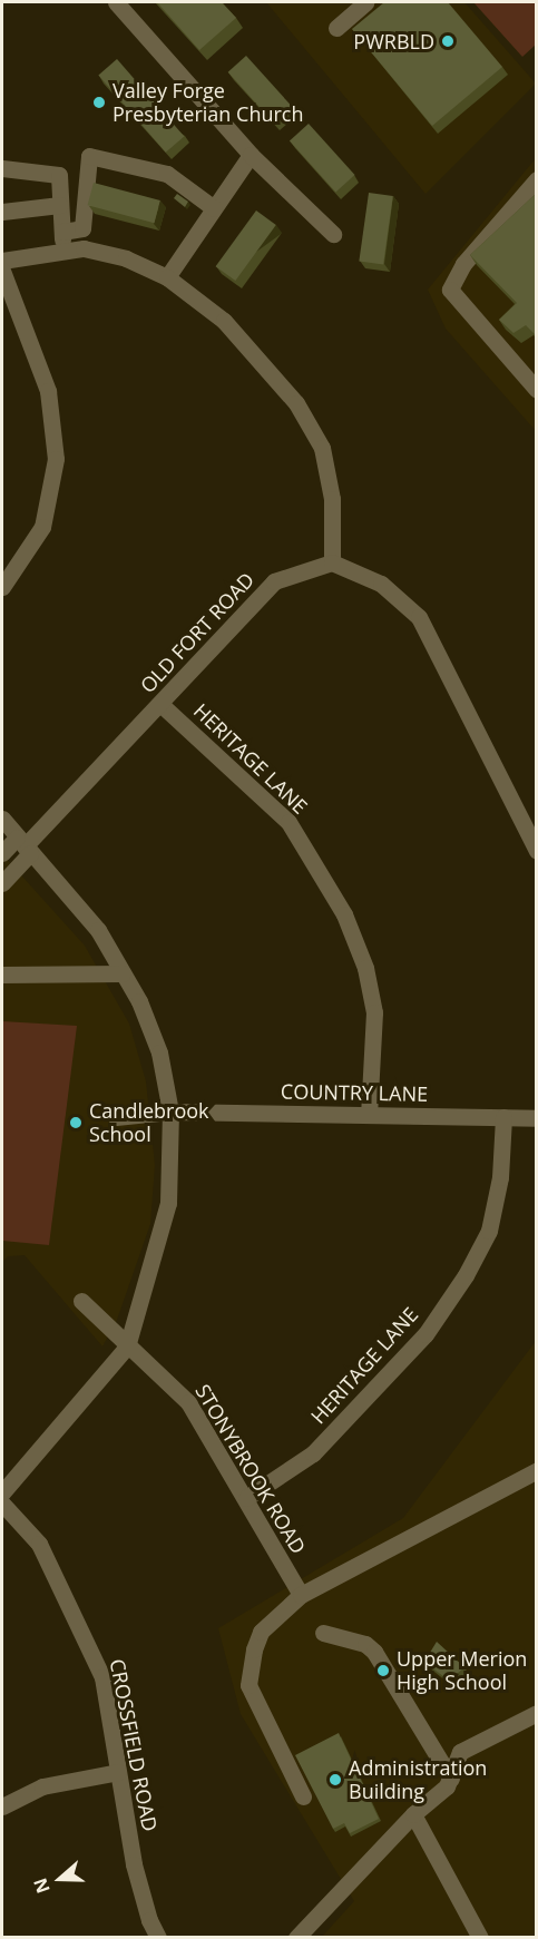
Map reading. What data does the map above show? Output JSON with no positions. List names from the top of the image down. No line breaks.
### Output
{"streets":{"street":["OLD FORT ROAD","HERITAGE LANE","COUNTRY LANE","STONYBROOK ROAD","CROSSFIELD ROAD"]},"crossings":[["OLD FORT ROAD","HERITAGE LANE"],["HERITAGE LANE","COUNTRY LANE"],["HERITAGE LANE","STONYBROOK ROAD"]],"places":["PWRBLD","Valley Forge Presbyterian Church","Candlebrook School","Upper Merion High School","Administration Building"],"north":"left"}
